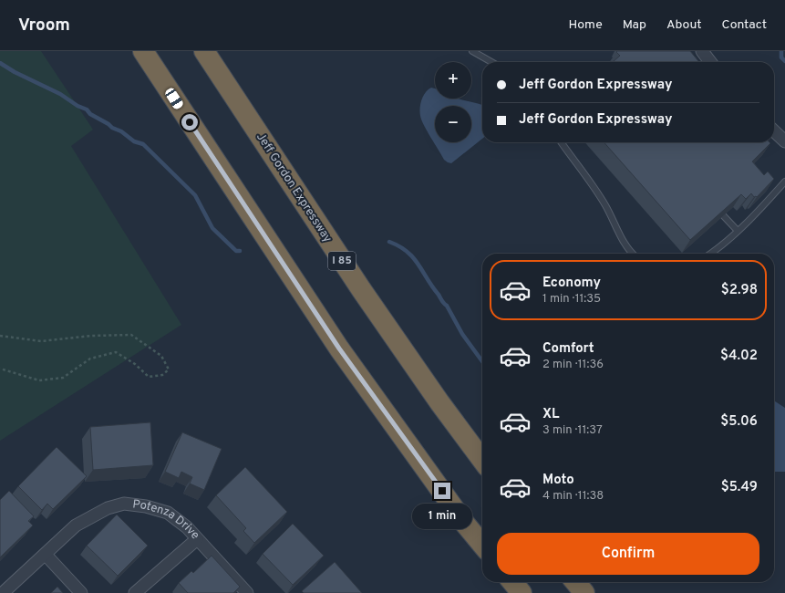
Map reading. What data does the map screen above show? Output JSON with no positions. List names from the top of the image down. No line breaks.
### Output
{"streets":{"highway":["Jeff Gordon Expressway","I 85"],"street":["Potenza Drive"]},"page":{"header":"Vroom","nav":["Home","Map","About","Contact"],"map_buttons":["+","−"],"banner":["Jeff Gordon Expressway","Jeff Gordon Expressway"],"list":[{"name":"Economy","note":"1 min · 11:35","value":"$2.98"},{"name":"Comfort","note":"2 min · 11:36","value":"$4.02"},{"name":"XL","note":"3 min · 11:37","value":"$5.06"},{"name":"Moto","note":"4 min · 11:38","value":"$5.49"}],"bubble":"1 min","buttons":"Confirm"}}
